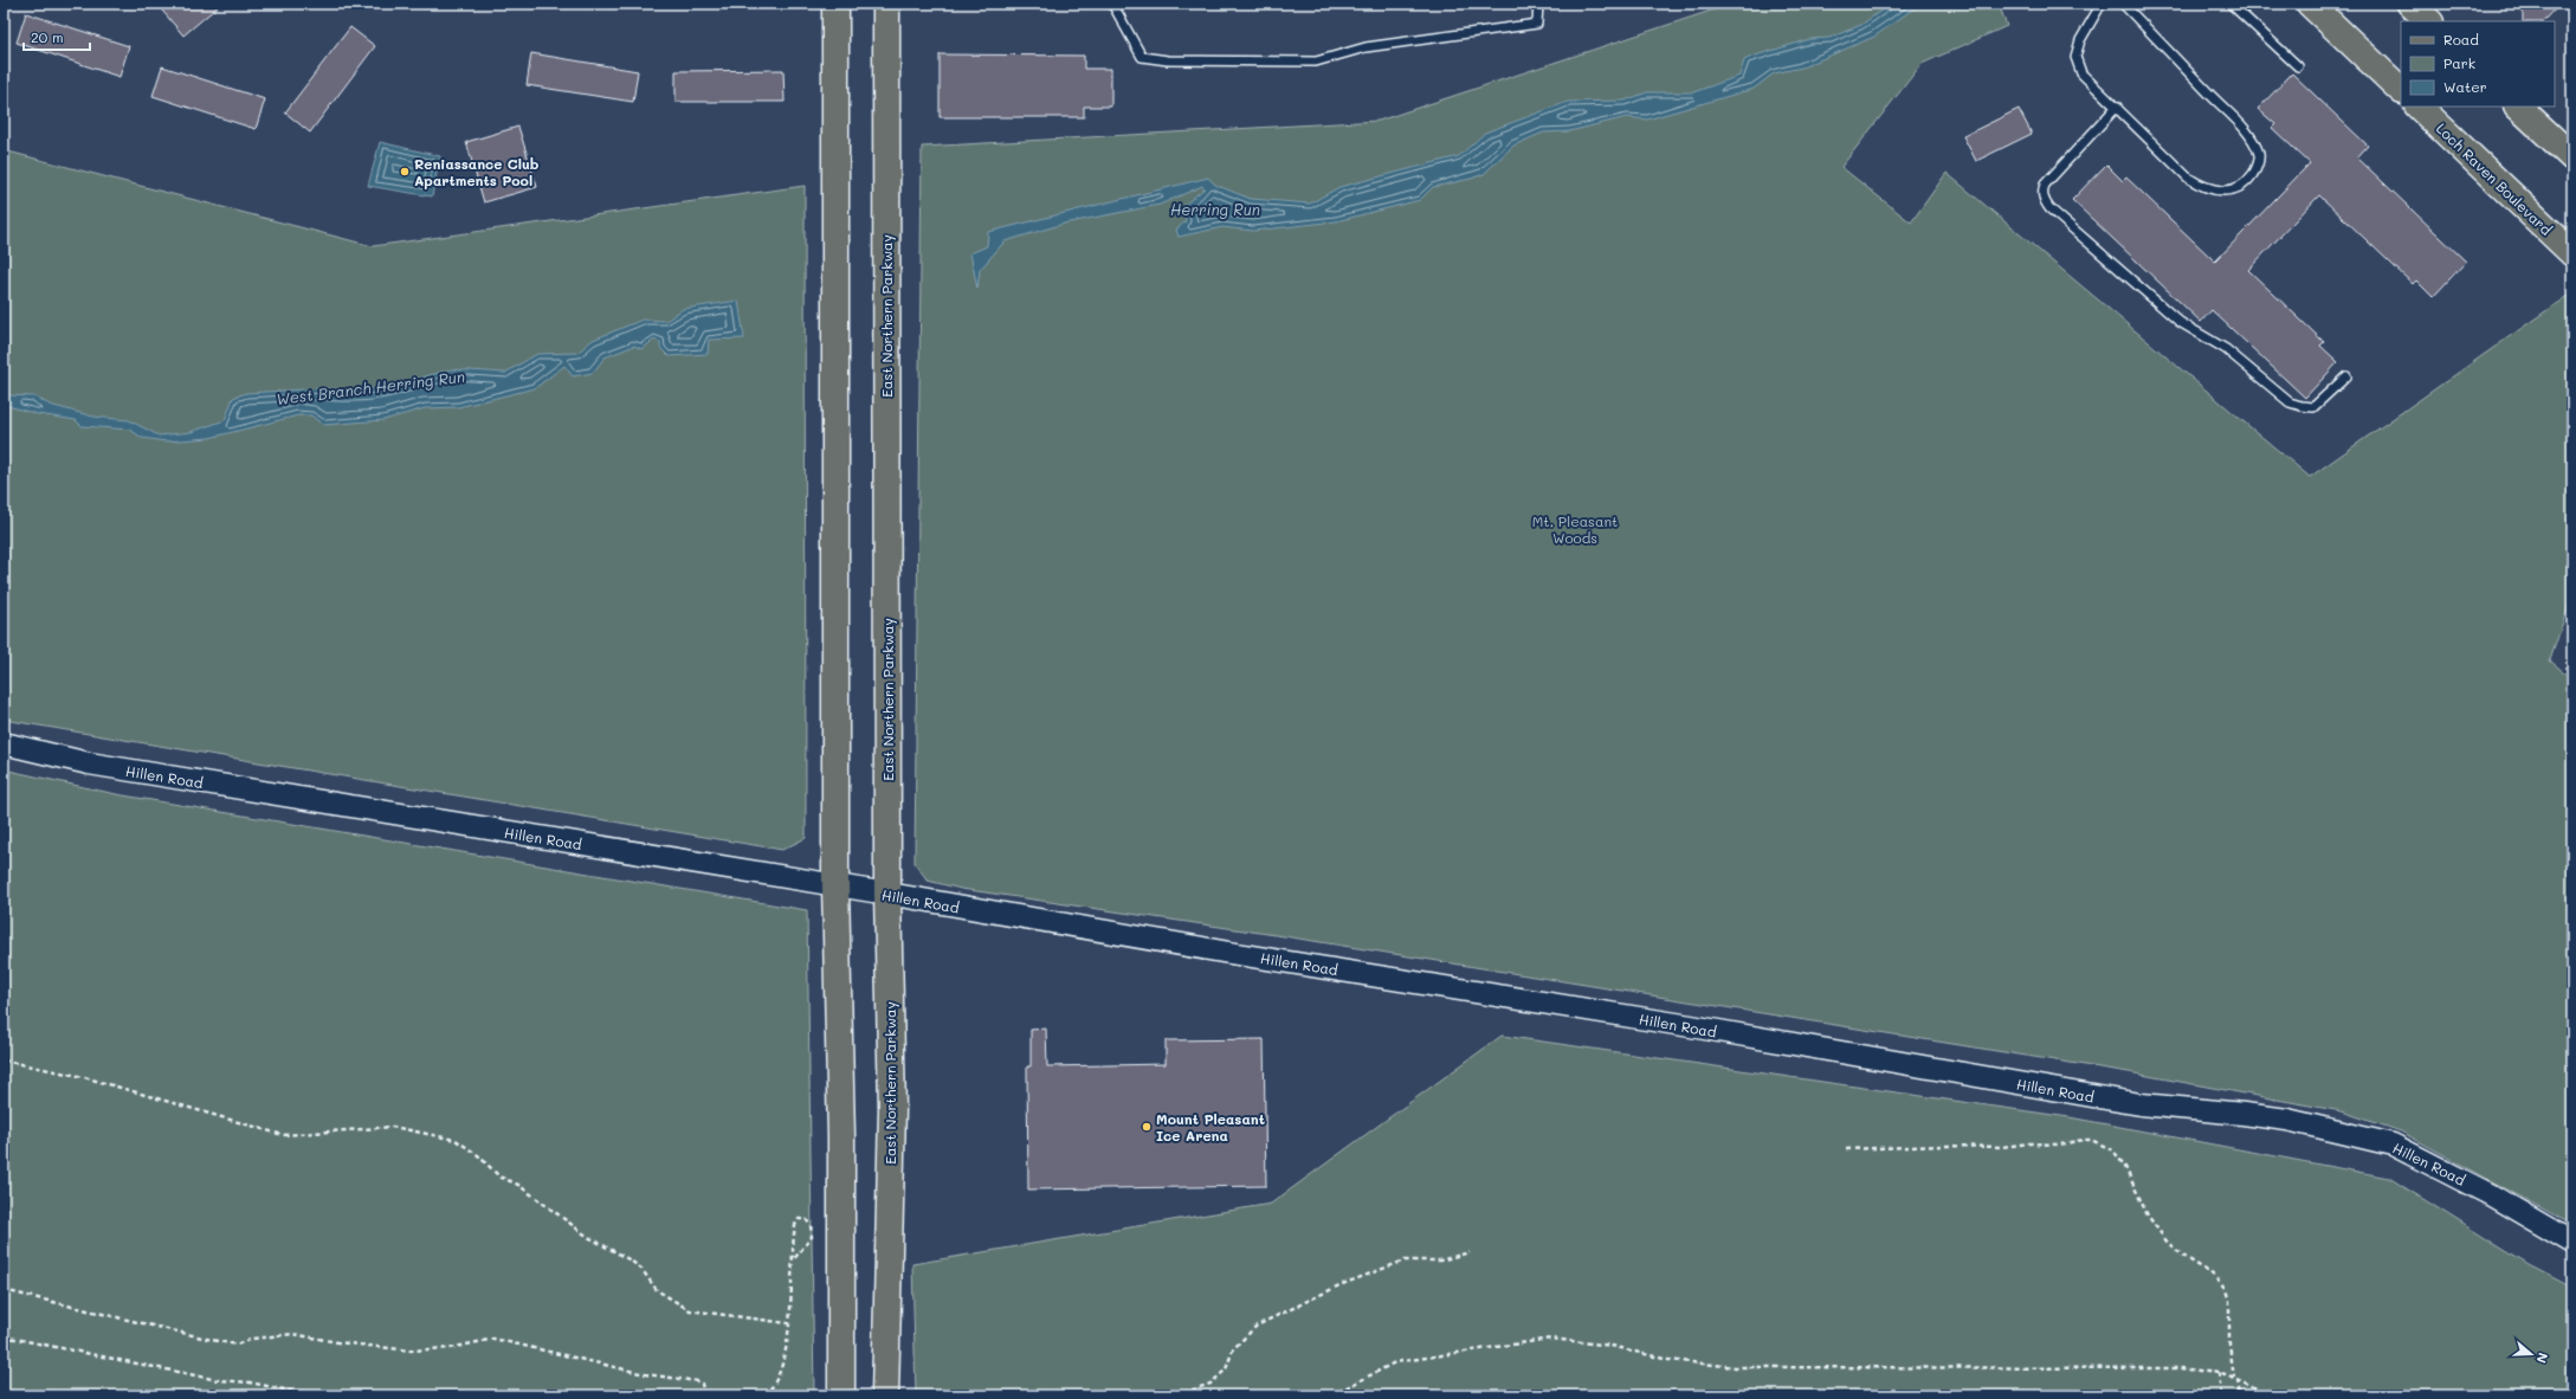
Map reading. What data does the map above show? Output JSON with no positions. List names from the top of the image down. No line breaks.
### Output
{"streets":{"main road":["Loch Raven Boulevard","East Northern Parkway"],"street":["Hillen Road"]},"crossings":[["East Northern Parkway","Hillen Road"]],"water":["Herring Run","West Branch Herring Run"],"parks":["Mt. Pleasant Woods"],"places":["Reniassance Club Apartments Pool","Mount Pleasant Ice Arena"],"legend":["Road","Park","Water"],"scale_bar":"20 m","north":"right"}
